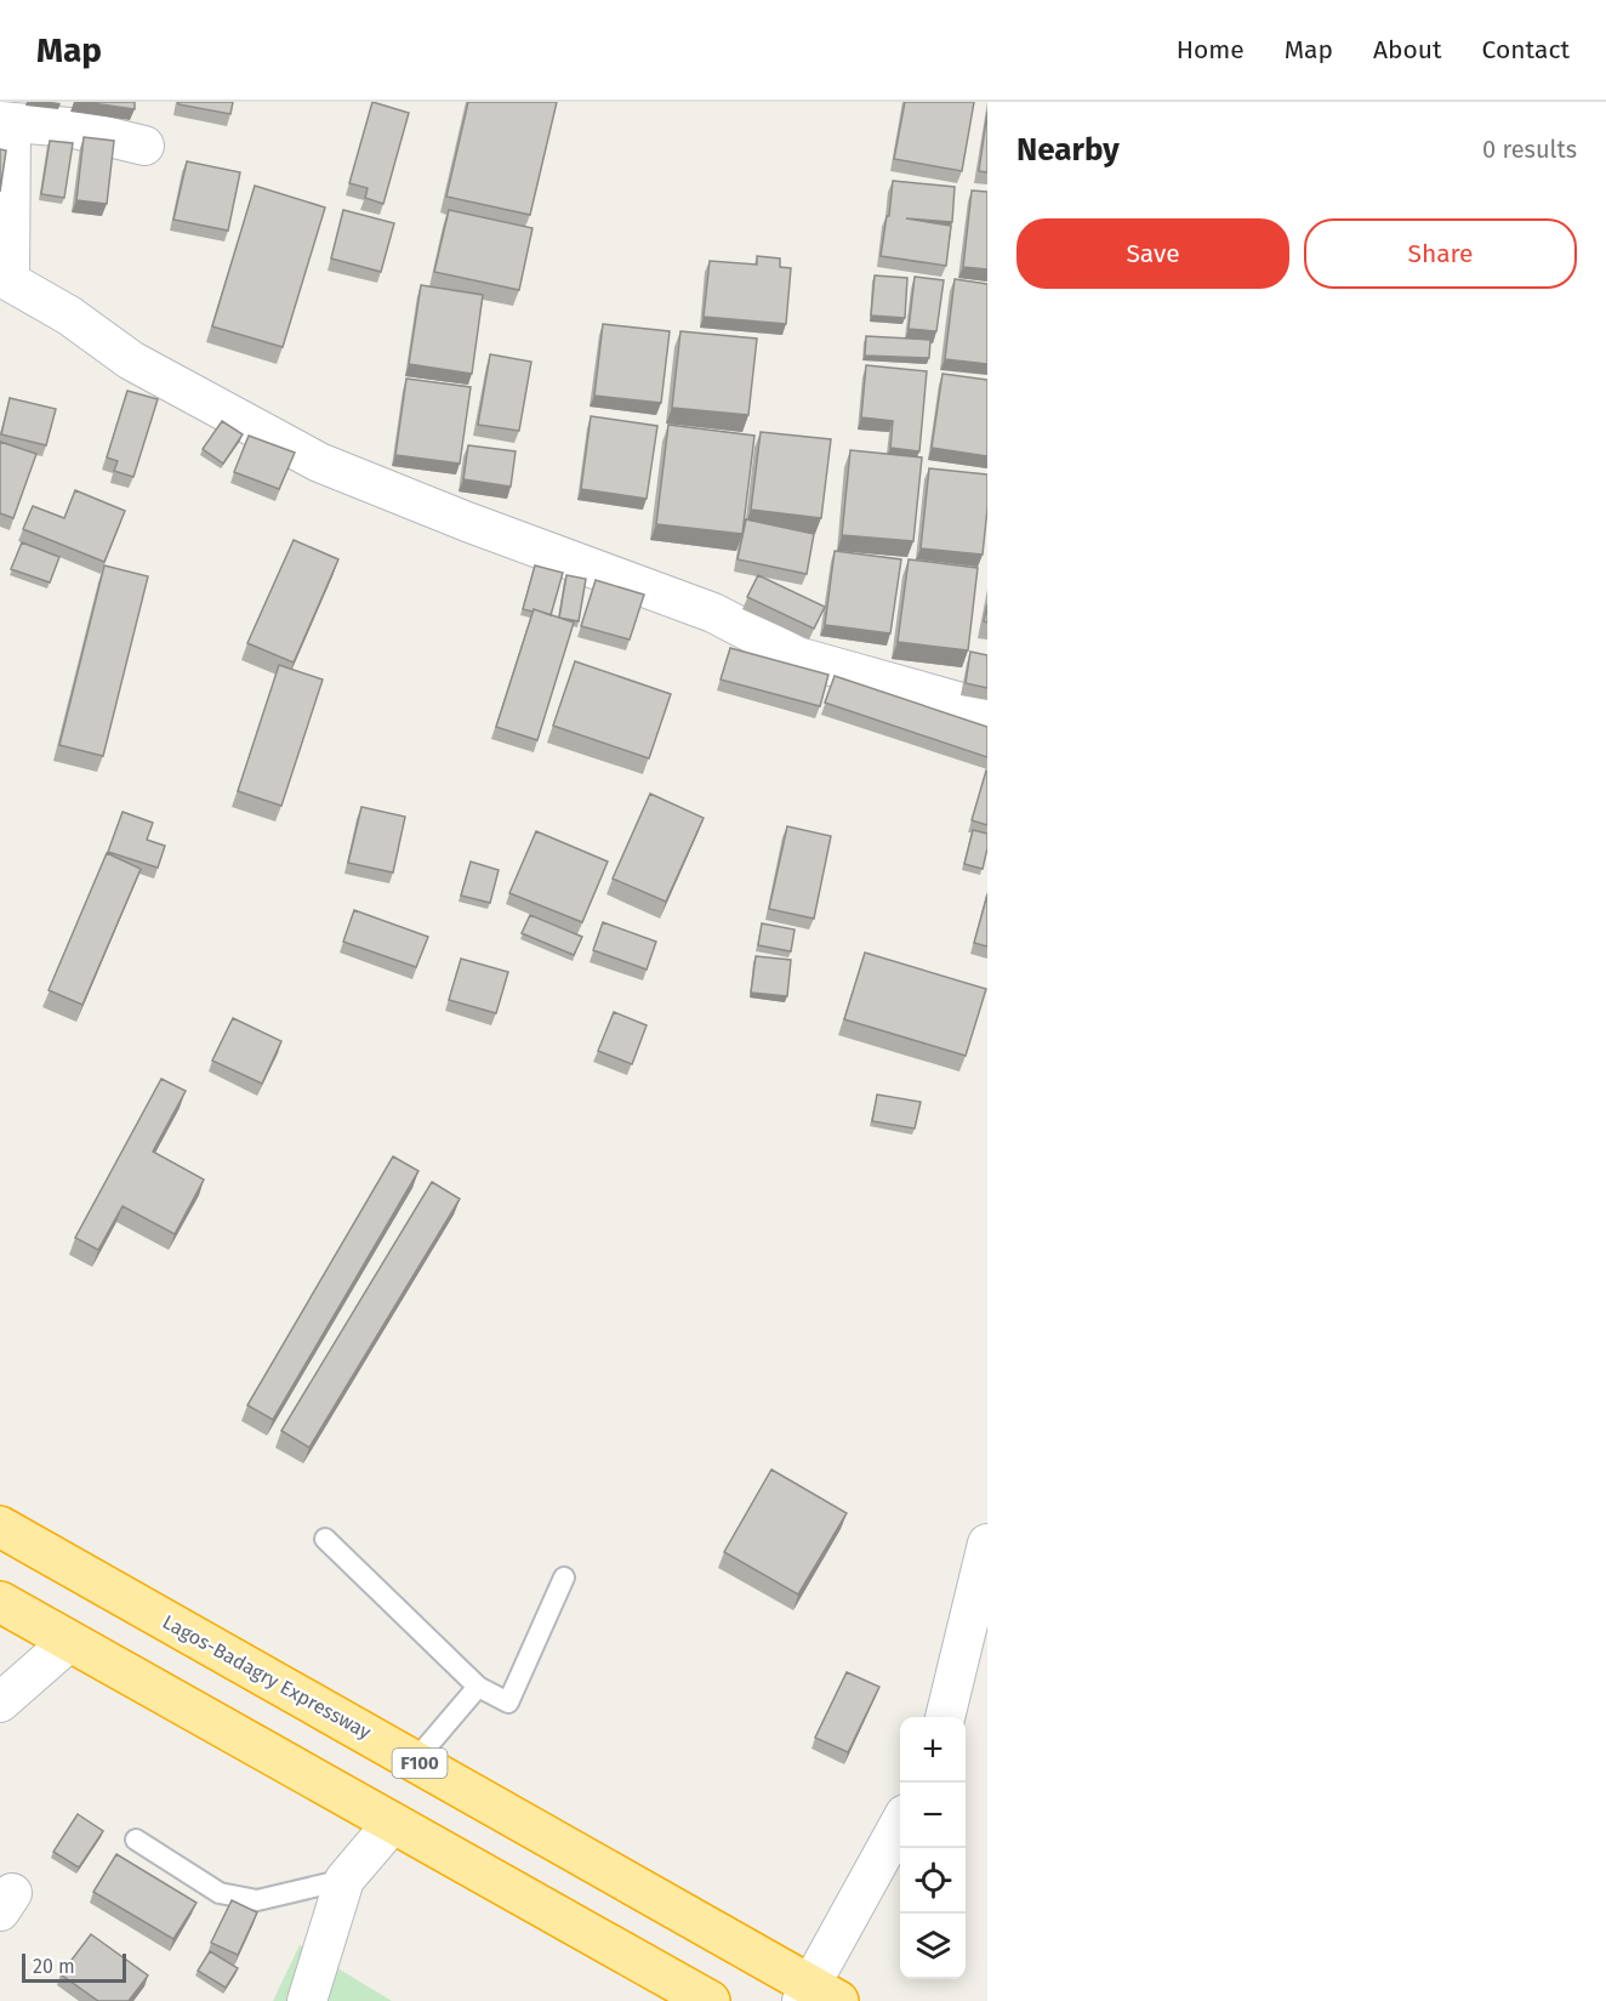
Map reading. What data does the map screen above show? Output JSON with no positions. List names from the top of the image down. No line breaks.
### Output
{"streets":{"highway":["Lagos-Badagry Expressway","F100"]},"scale_bar":"20 m","page":{"header":"Map","nav":["Home","Map","About","Contact"],"heading":["Nearby","0 results"],"buttons":["Save","Share"],"map_buttons":["+","−"],"scale":"20 m"}}
